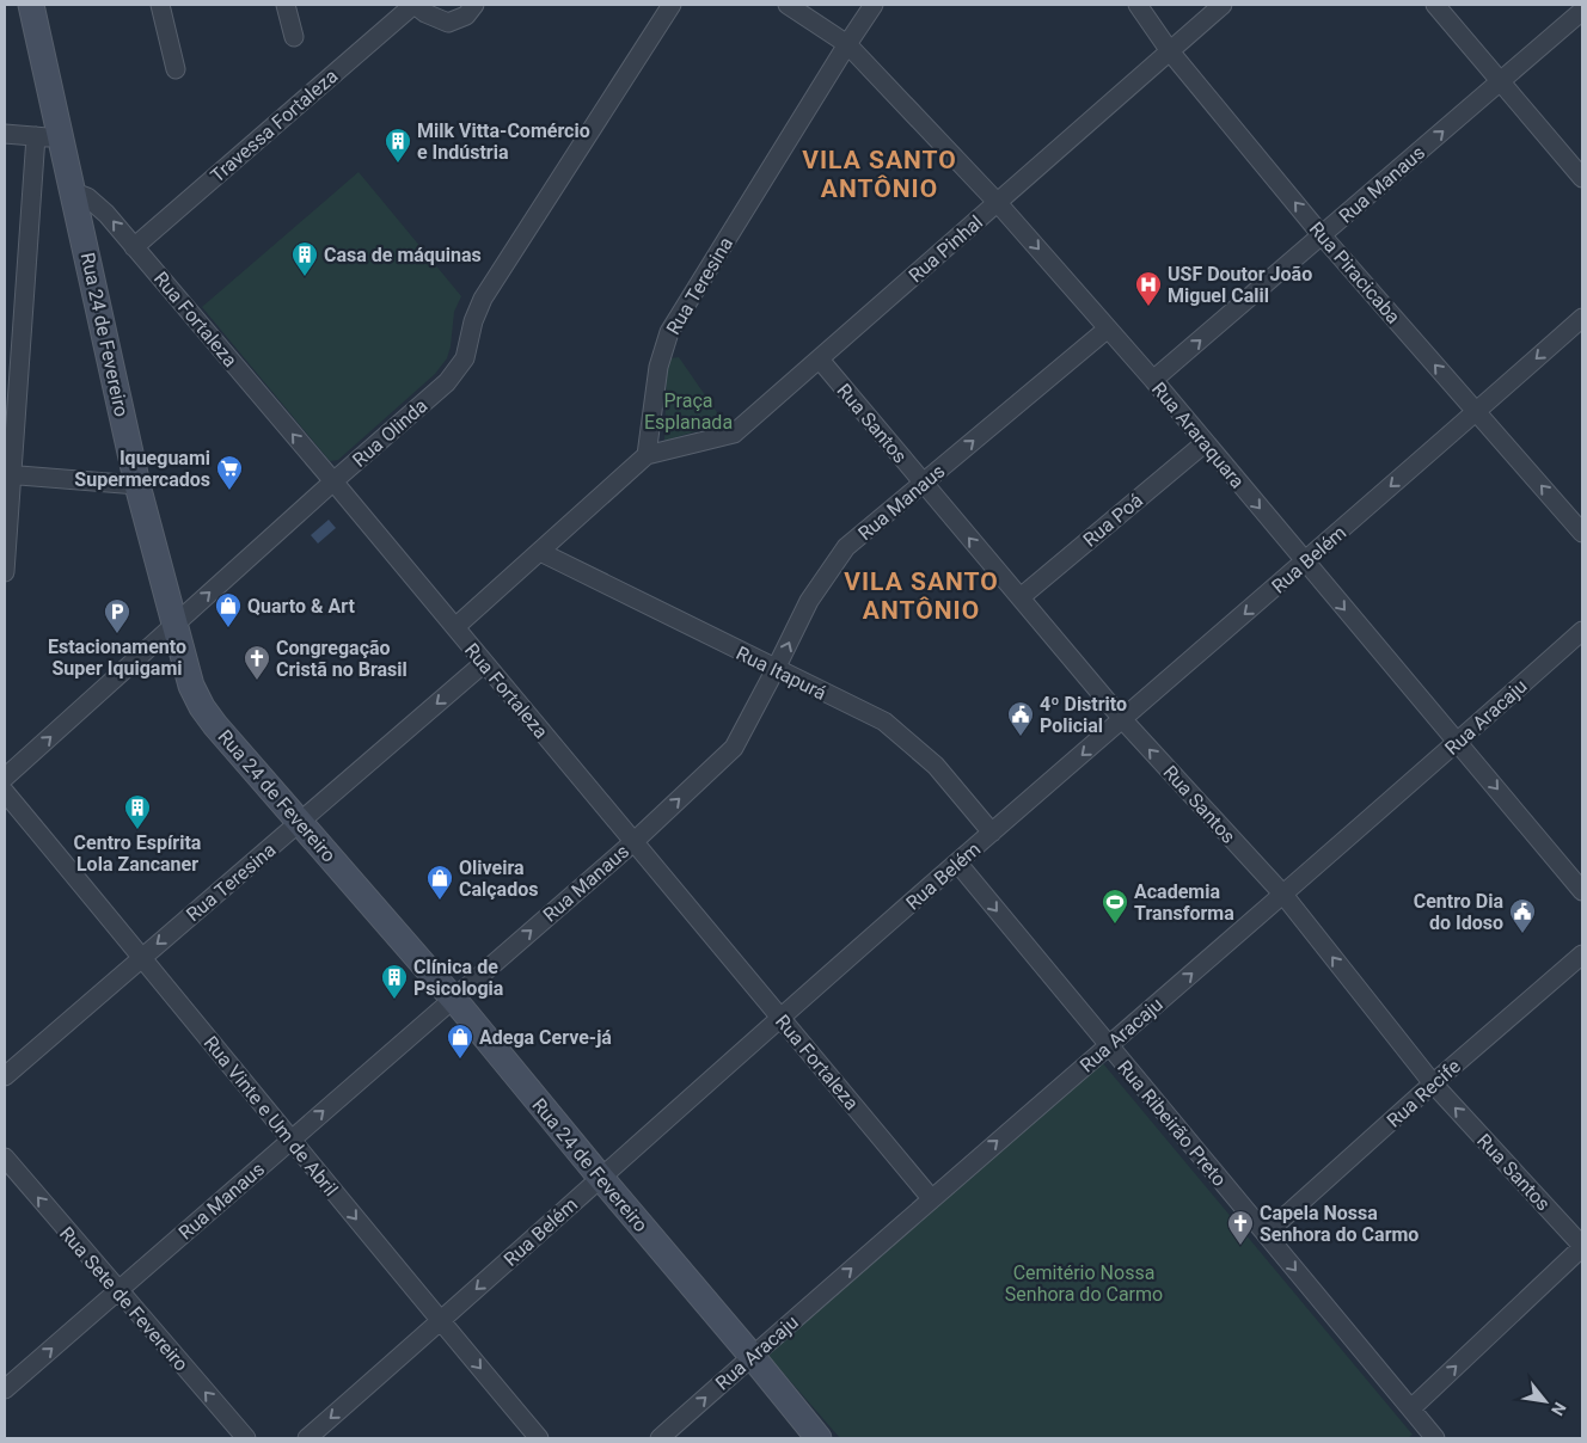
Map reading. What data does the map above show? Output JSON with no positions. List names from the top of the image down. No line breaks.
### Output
{"streets":{"main road":["Rua 24 de Fevereiro"],"street":["Travessa Fortaleza","Rua Manaus","Rua Pinhal","Rua Piracicaba","Rua Teresina","Rua Fortaleza","Rua Santos","Rua Olinda","Rua Araraquara","Rua Poá","Rua Belém","Rua Itapurá","Rua Aracaju","Rua Recife","Rua Vinte e Um de Abril","Rua Ribeirão Preto","Rua Sete de Fevereiro"]},"crossings":[["Travessa Fortaleza","Rua Fortaleza"],["Rua Manaus","Rua Piracicaba"],["Rua Manaus","Rua Fortaleza"],["Rua Manaus","Rua 24 de Fevereiro"],["Rua Manaus","Rua Santos"],["Rua Manaus","Rua Araraquara"],["Rua Manaus","Rua Itapurá"],["Rua Manaus","Rua Vinte e Um de Abril"],["Rua Manaus","Rua Sete de Fevereiro"],["Rua Pinhal","Rua Piracicaba"],["Rua Pinhal","Rua Teresina"],["Rua Pinhal","Rua Santos"],["Rua Pinhal","Rua Araraquara"],["Rua Piracicaba","Rua Belém"],["Rua Teresina","Rua Fortaleza"],["Rua Teresina","Rua 24 de Fevereiro"],["Rua Teresina","Rua Araraquara"],["Rua Teresina","Rua Vinte e Um de Abril"],["Rua Fortaleza","Rua 24 de Fevereiro"],["Rua Fortaleza","Rua Olinda"],["Rua Fortaleza","Rua Belém"],["Rua Fortaleza","Rua Aracaju"],["Rua 24 de Fevereiro","Rua Olinda"],["Rua 24 de Fevereiro","Rua Belém"],["Rua 24 de Fevereiro","Rua Aracaju"],["Rua Santos","Rua Poá"],["Rua Santos","Rua Belém"],["Rua Santos","Rua Aracaju"],["Rua Santos","Rua Recife"],["Rua Araraquara","Rua Poá"],["Rua Araraquara","Rua Belém"],["Rua Araraquara","Rua Aracaju"],["Rua Belém","Rua Itapurá"],["Rua Belém","Rua Vinte e Um de Abril"],["Rua Belém","Rua Ribeirão Preto"],["Rua Aracaju","Rua Ribeirão Preto"],["Rua Recife","Rua Ribeirão Preto"]],"one_way":["Rua Manaus","Rua Piracicaba","Rua Teresina","Rua Santos","Rua Olinda","Rua Araraquara","Rua Belém","Rua Aracaju","Rua Vinte e Um de Abril","Rua Ribeirão Preto","Rua Sete de Fevereiro"],"districts":["VILA SANTO ANTÔNIO","VILA SANTO ANTÔNIO"],"parks":["Praça Esplanada","Cemitério Nossa Senhora do Carmo"],"places":{"building":["Milk Vitta-Comércio e Indústria","Casa de máquinas","Centro Espírita Lola Zancaner","Clínica de Psicologia"],"hospital":["USF Doutor João Miguel Calil"],"supermarket":["Iqueguami Supermercados"],"shop":["Quarto & Art","Oliveira Calçados","Adega Cerve-já"],"parking":["Estacionamento Super Iquigami"],"church":["Congregação Cristã no Brasil","Capela Nossa Senhora do Carmo"],"public building":["4º Distrito Policial","Centro Dia do Idoso"],"sports":["Academia Transforma"]},"north":"bottom right"}
